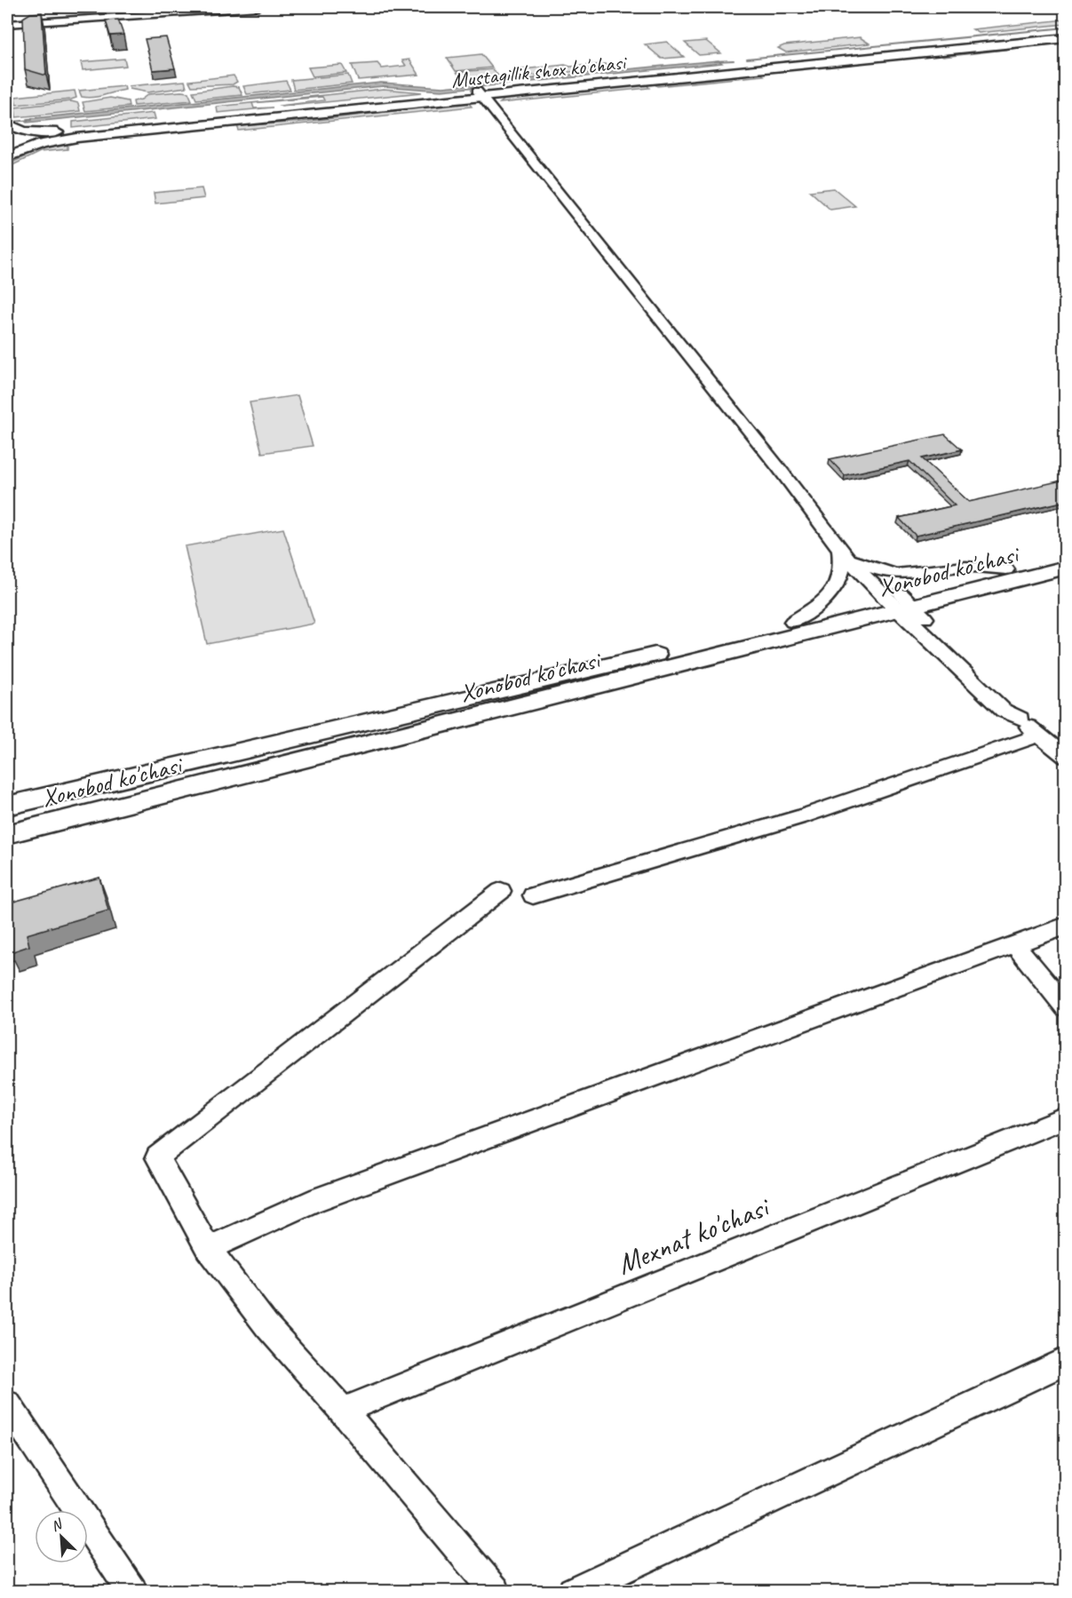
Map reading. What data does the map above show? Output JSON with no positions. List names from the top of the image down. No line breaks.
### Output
{"streets":{"main road":["Mustaqillik shox ko'chasi","Xonobod ko'chasi"],"street":["Mexnat ko'chasi"]},"north":"top left"}
